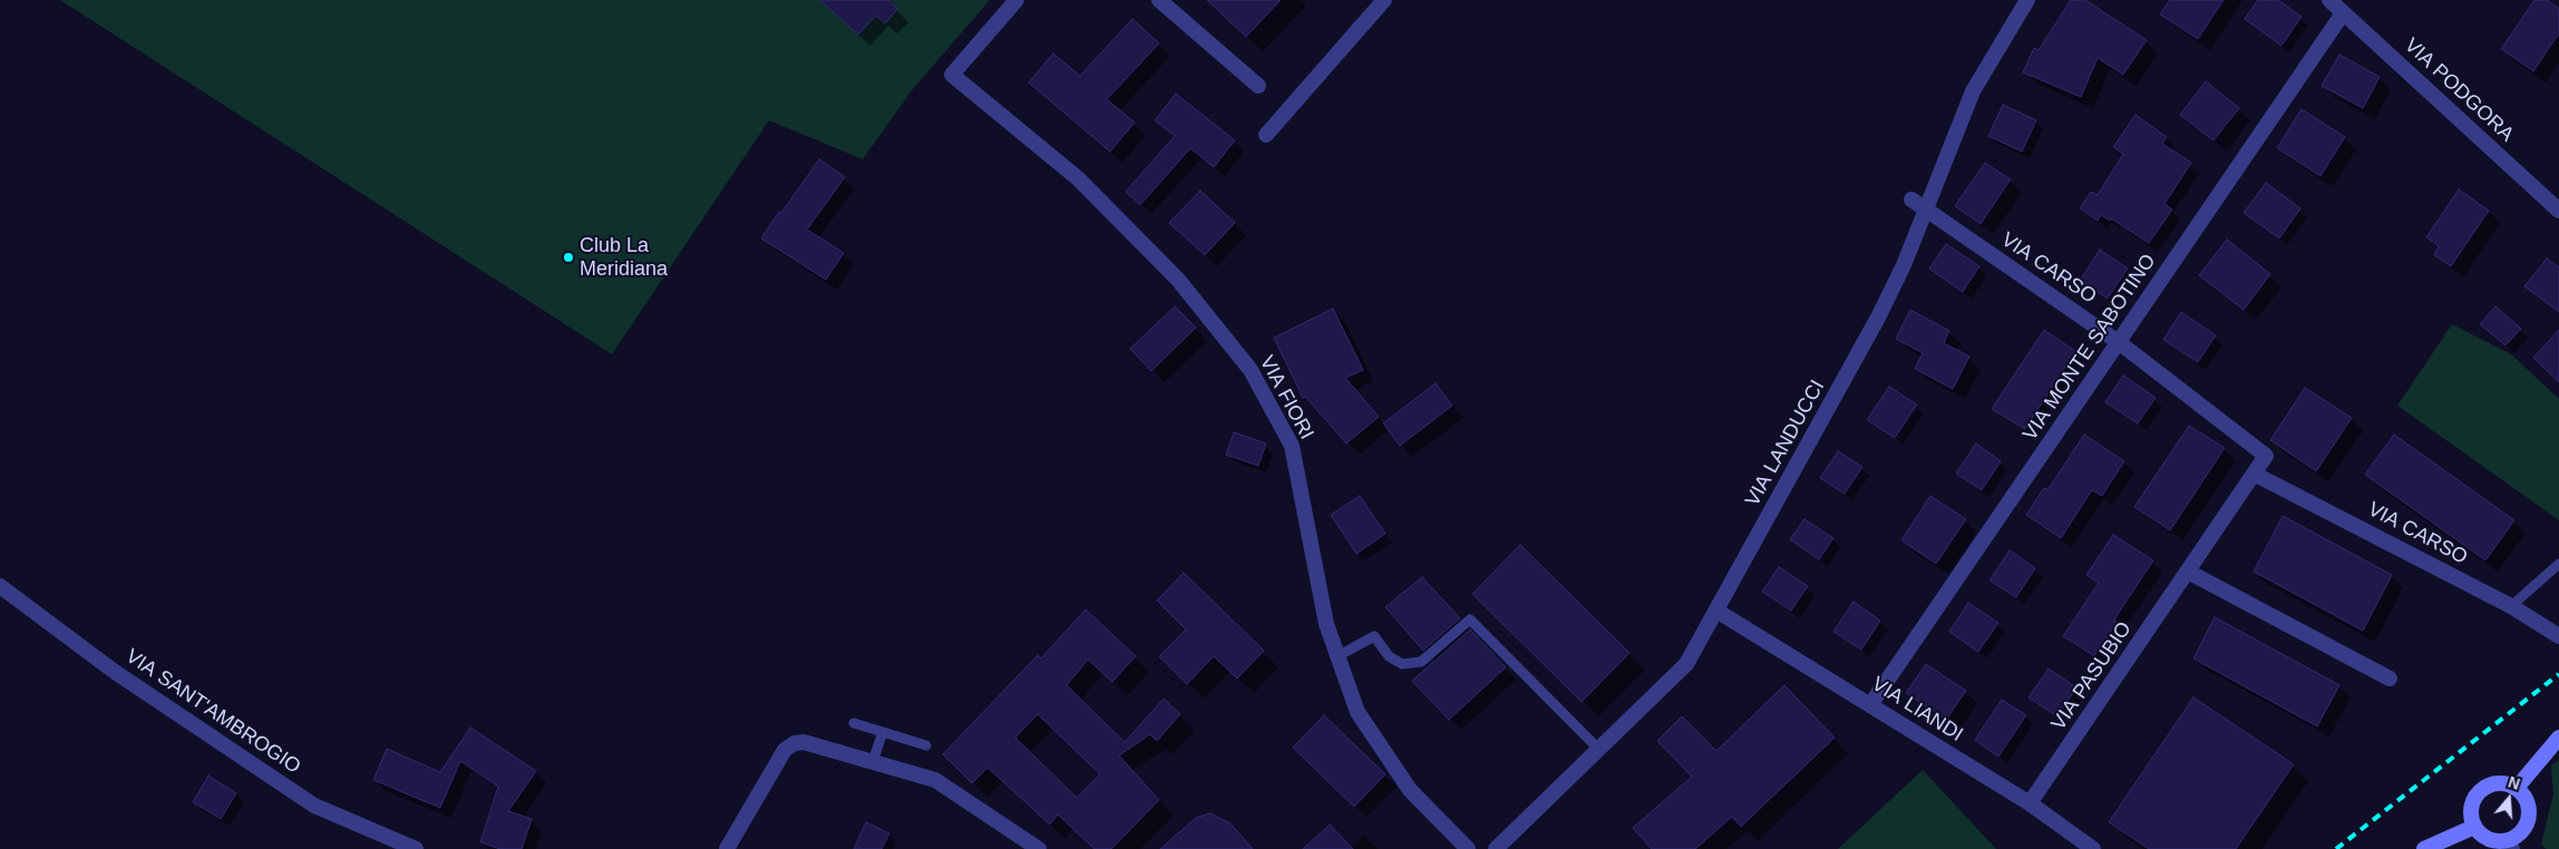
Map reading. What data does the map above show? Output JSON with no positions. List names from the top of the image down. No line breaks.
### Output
{"streets":{"street":["VIA PODGORA","VIA CARSO","VIA MONTE SABOTINO","VIA FIORI","VIA LANDUCCI","VIA PASUBIO","VIA LIANDI","VIA SANT'AMBROGIO"]},"crossings":[["VIA PODGORA","VIA MONTE SABOTINO"],["VIA CARSO","VIA MONTE SABOTINO"],["VIA CARSO","VIA LANDUCCI"],["VIA CARSO","VIA PASUBIO"],["VIA MONTE SABOTINO","VIA LIANDI"],["VIA LANDUCCI","VIA LIANDI"],["VIA PASUBIO","VIA LIANDI"]],"places":["Club La Meridiana"],"north":"top"}
